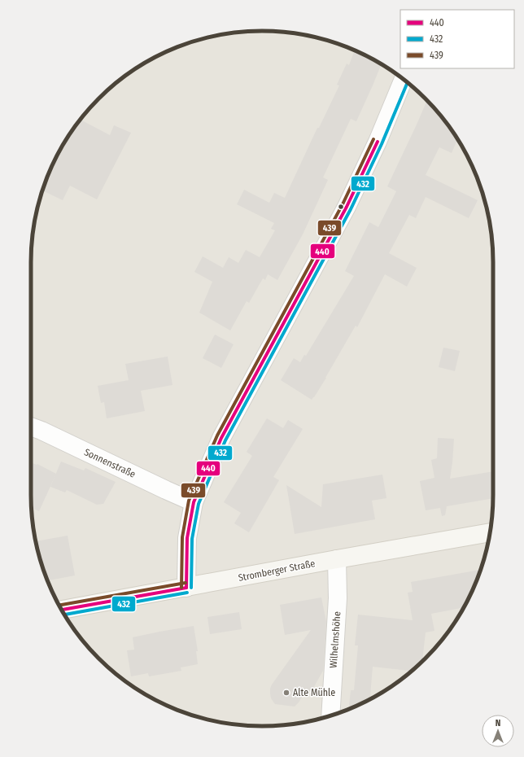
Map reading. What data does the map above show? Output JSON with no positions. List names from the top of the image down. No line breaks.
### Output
{"streets":{"main road":["Stromberger Straße"],"street":["Sonnenstraße","Wilhelmshöhe"]},"crossings":[["Stromberger Straße","Wilhelmshöhe"]],"places":["Alte Mühle"],"lines":["transit line 432","transit line 439","transit line 440"],"legend":["440","432","439"],"north":"top"}
